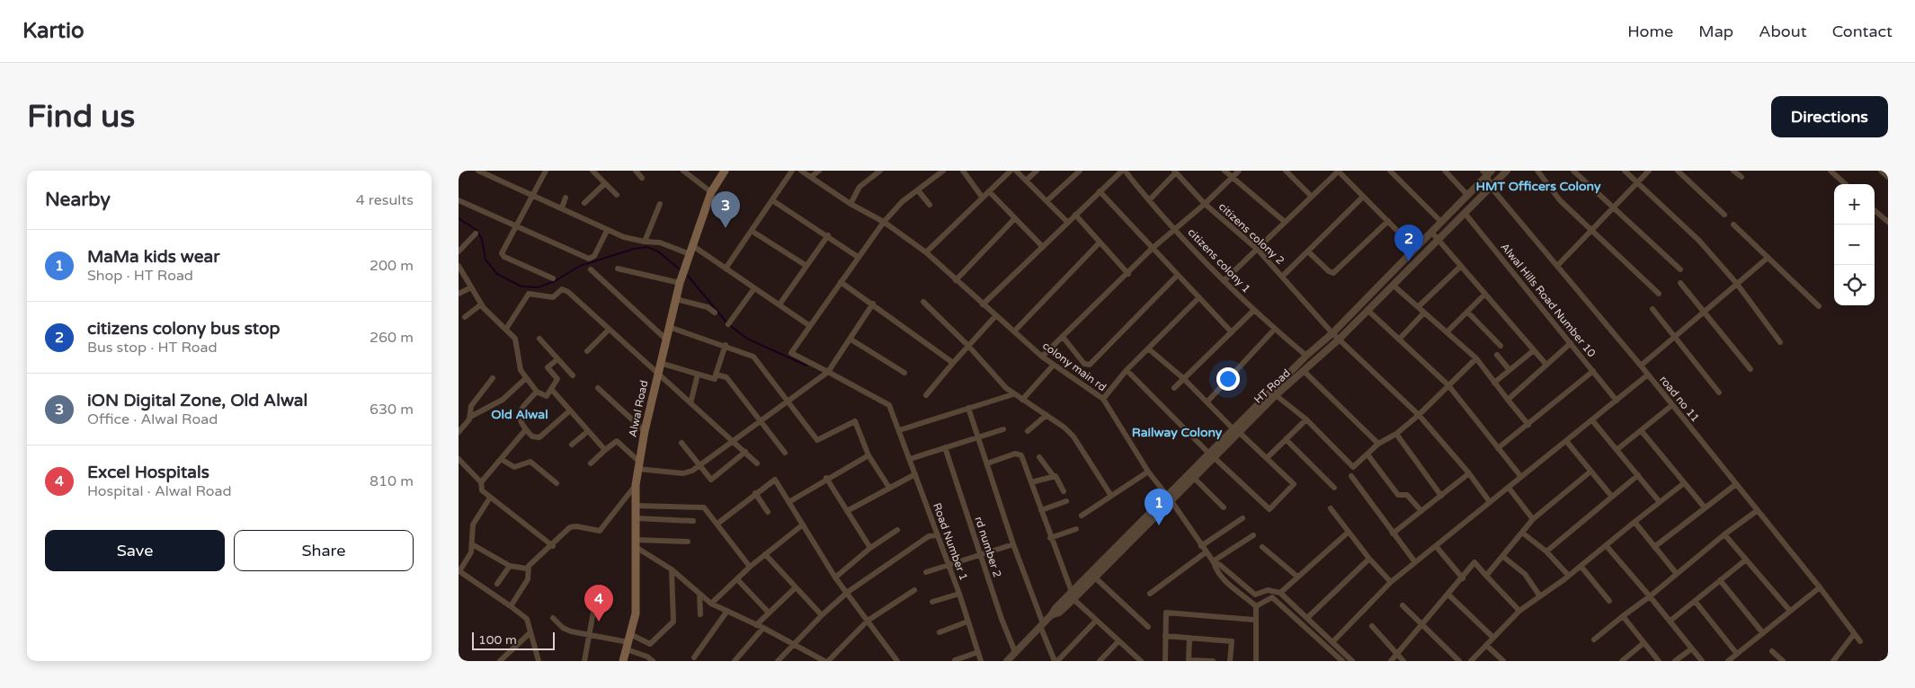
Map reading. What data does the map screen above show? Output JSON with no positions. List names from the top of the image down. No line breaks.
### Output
{"streets":{"main road":["Alwal Road"],"street":["citizens colony 2","citizens colony 1","Alwal Hills Road Number 10","colony main rd","HT Road","road no 11","Road Number 1","rd number 2"]},"crossings":[["citizens colony 2","HT Road"],["citizens colony 1","HT Road"],["Alwal Hills Road Number 10","HT Road"],["colony main rd","HT Road"],["HT Road","road no 11"],["HT Road","rd number 2"]],"districts":["HMT Officers Colony","Old Alwal","Railway Colony"],"scale_bar":"100 m","page":{"header":"Kartio","nav":["Home","Map","About","Contact"],"buttons":["Directions",["Save","Share"]],"title":"Find us","heading":["Nearby","4 results"],"map_buttons":["+","−"],"pins":["3","2","1","4"],"list":[{"mark":"1","name":"MaMa kids wear","note":"Shop · HT Road","value":"200 m"},{"mark":"2","name":"citizens colony bus stop","note":"Bus stop · HT Road","value":"260 m"},{"mark":"3","name":"iON Digital Zone, Old Alwal","note":"Office · Alwal Road","value":"630 m"},{"mark":"4","name":"Excel Hospitals","note":"Hospital · Alwal Road","value":"810 m"}],"scale":"100 m"}}
